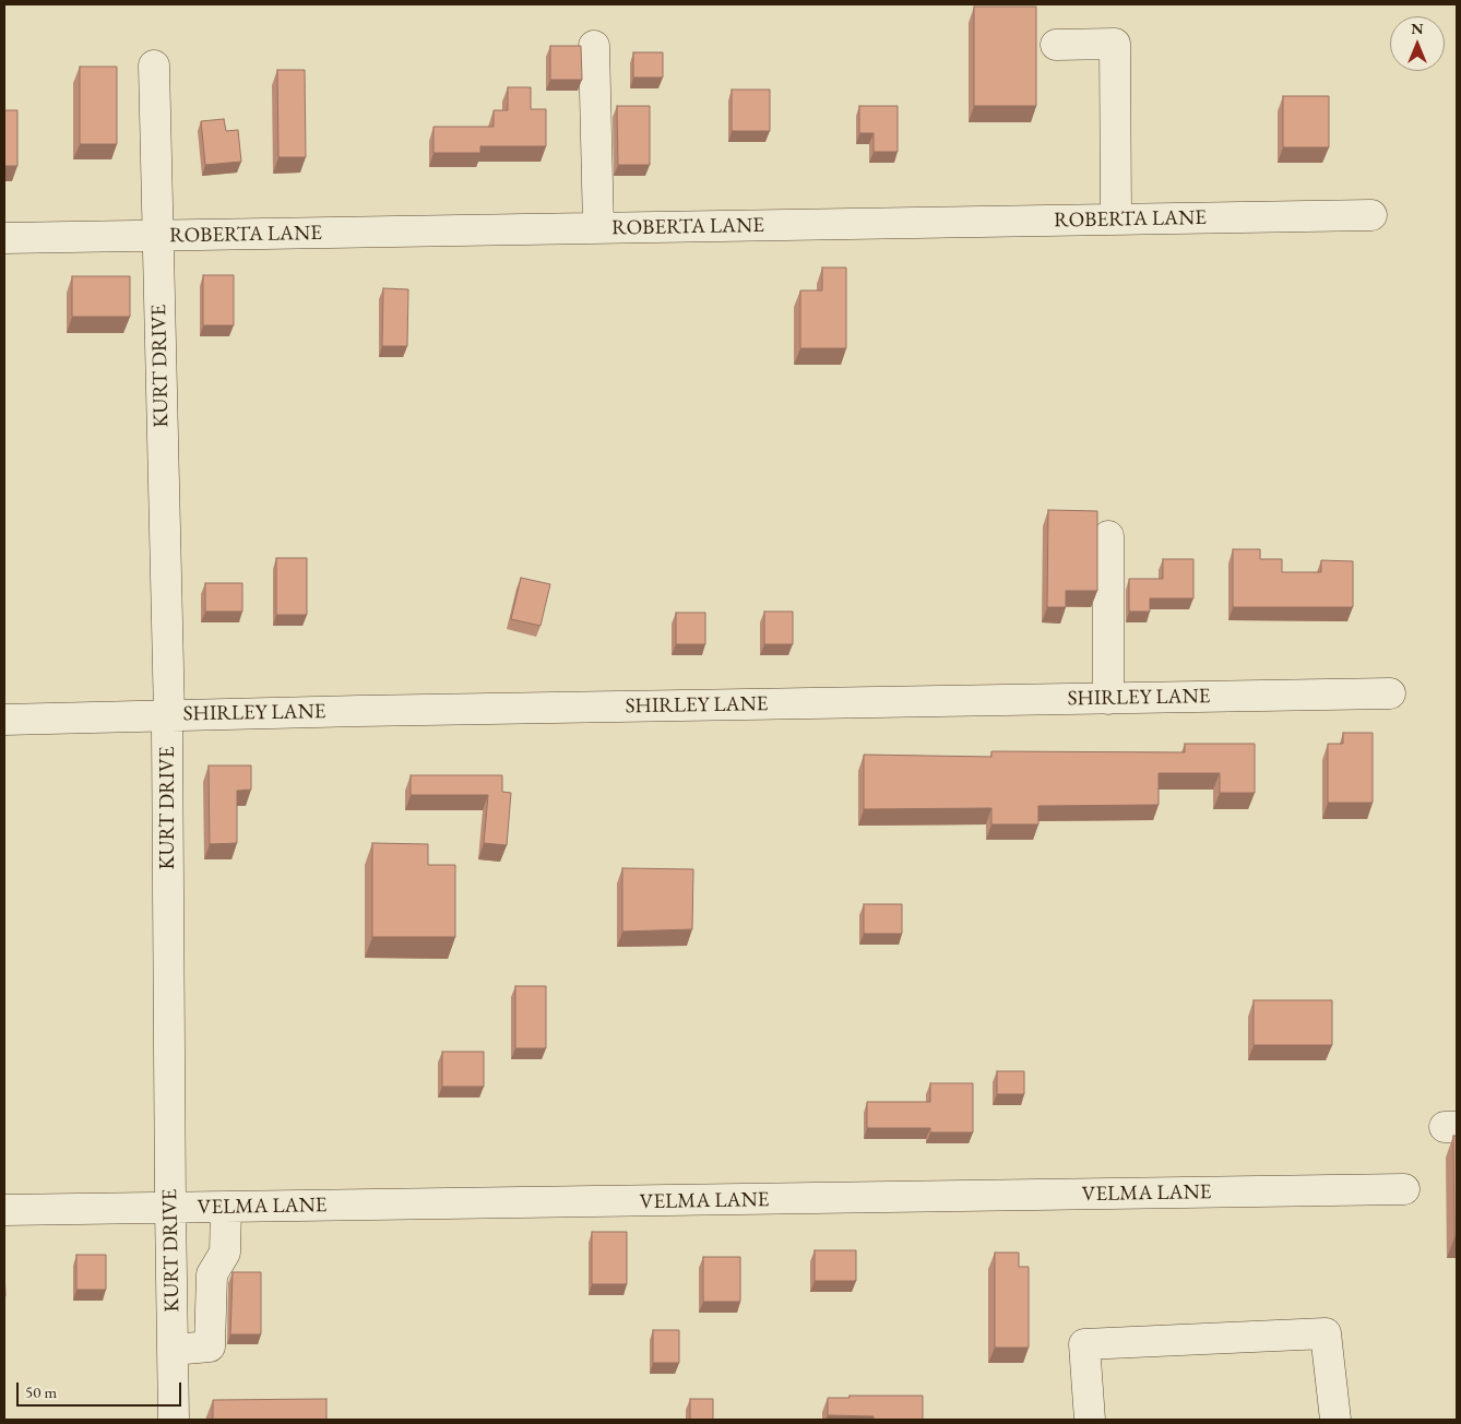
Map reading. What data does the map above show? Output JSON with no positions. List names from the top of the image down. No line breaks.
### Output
{"streets":{"street":["ROBERTA LANE","KURT DRIVE","SHIRLEY LANE","VELMA LANE"]},"crossings":[["ROBERTA LANE","KURT DRIVE"],["KURT DRIVE","SHIRLEY LANE"],["KURT DRIVE","VELMA LANE"]],"scale_bar":"50 m","north":"top"}
